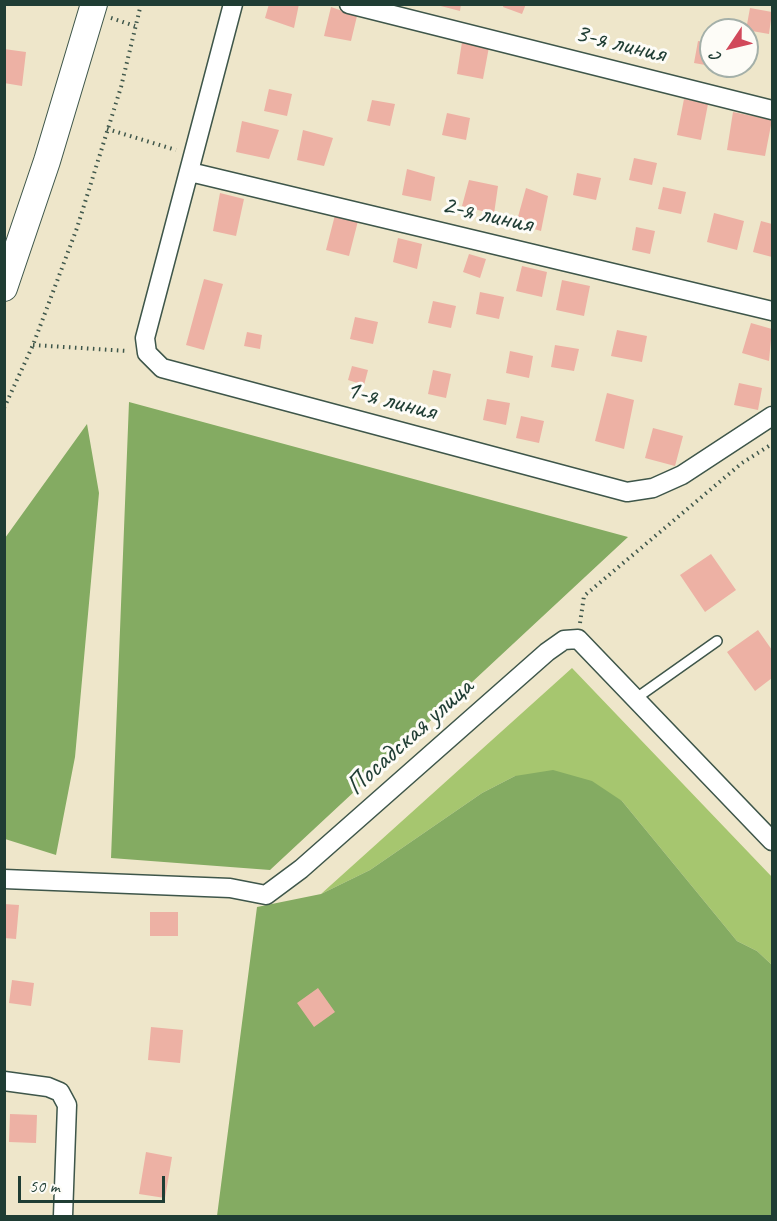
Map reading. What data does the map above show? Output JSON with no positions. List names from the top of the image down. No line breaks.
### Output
{"streets":{"street":["3-я линия","2-я линия","1-я линия","Посадская улица"]},"scale_bar":"50 m","north":"bottom left"}
